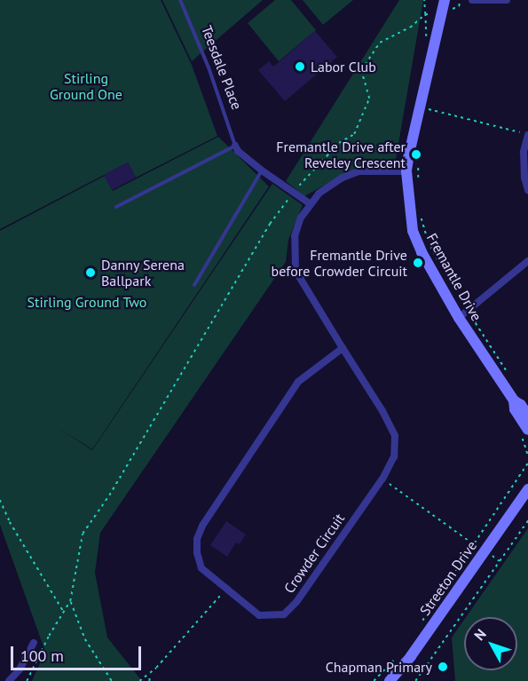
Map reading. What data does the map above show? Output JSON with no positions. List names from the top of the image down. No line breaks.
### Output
{"streets":{"street":["Teesdale Place","Fremantle Drive","Crowder Circuit","Streeton Drive"]},"crossings":[["Teesdale Place","Crowder Circuit"],["Fremantle Drive","Crowder Circuit"]],"parks":["Stirling Ground One","Stirling Ground Two"],"places":["Labor Club","Fremantle Drive after Reveley Crescent","Fremantle Drive before Crowder Circuit","Danny Serena Ballpark","Chapman Primary"],"scale_bar":"100 m","north":"top left"}
